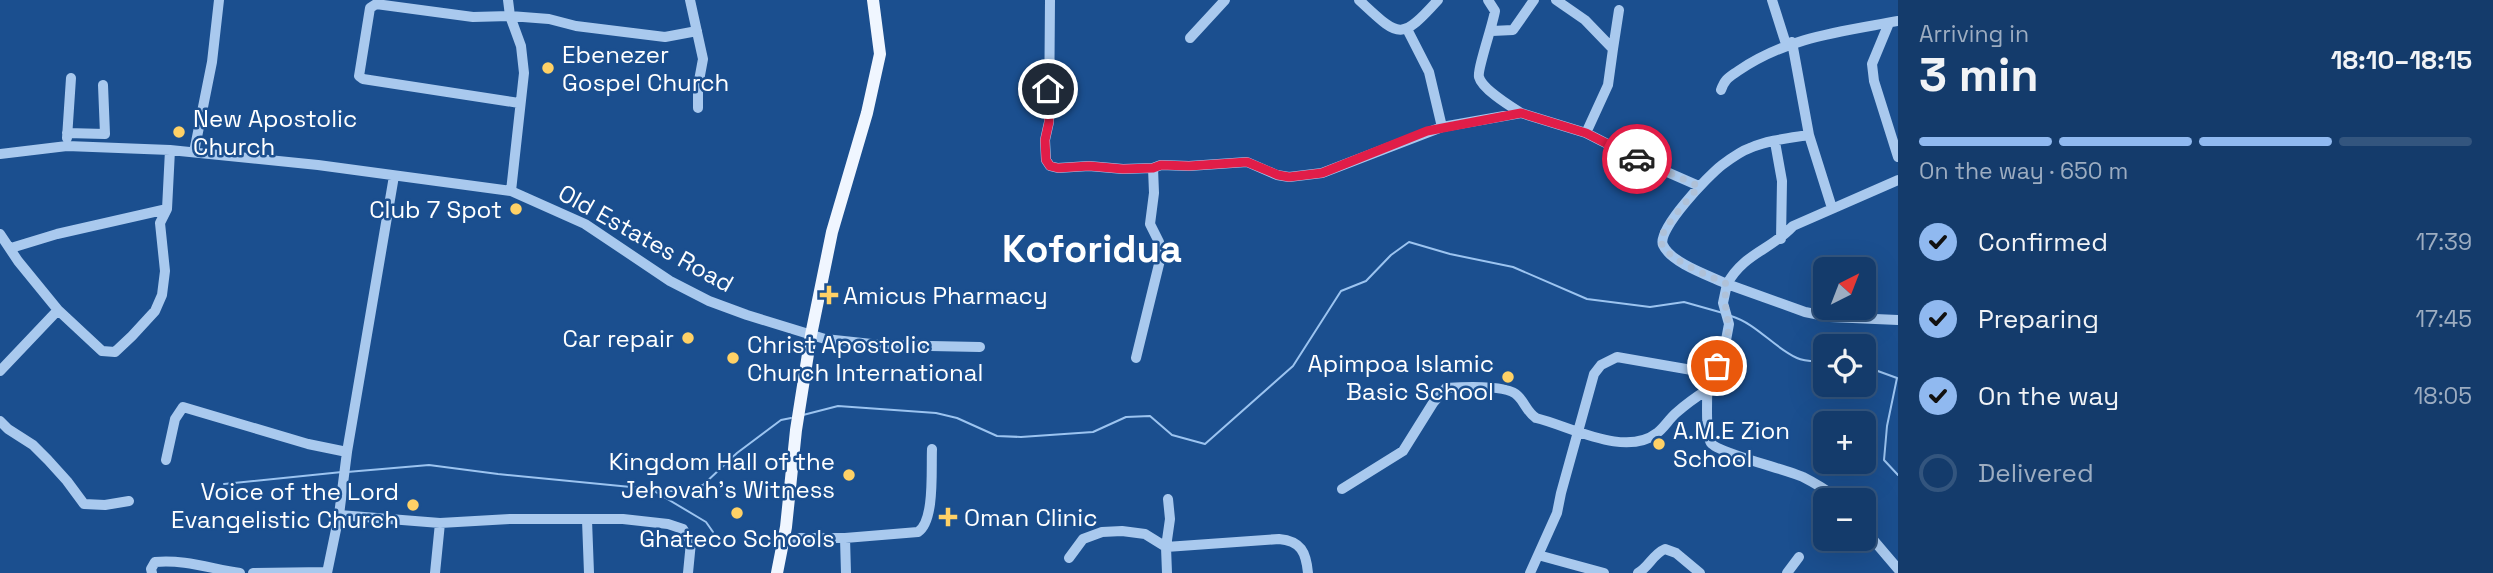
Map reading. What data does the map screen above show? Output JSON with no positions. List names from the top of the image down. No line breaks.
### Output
{"streets":{"street":["Old Estates Road"]},"districts":["Koforidua"],"places":{"other":["Ebenezer Gospel Church","New Apostolic Church","Club 7 Spot","Car repair","Christ Apostolic Church International","Apimpoa Islamic Basic School","A.M.E Zion School","Kingdom Hall of the Jehovah's Witness","Voice of the Lord Evangelistic Church","Ghateco Schools"],"health":["Amicus Pharmacy","Oman Clinic"]},"north":"top right","page":{"heading":["3 min","Arriving in","18:10–18:15"],"bar":"On the way · 650 m","list":[["Confirmed","17:39"],["Preparing","17:45"],["On the way","18:05"],"Delivered"],"map_buttons":["+","−"]}}
